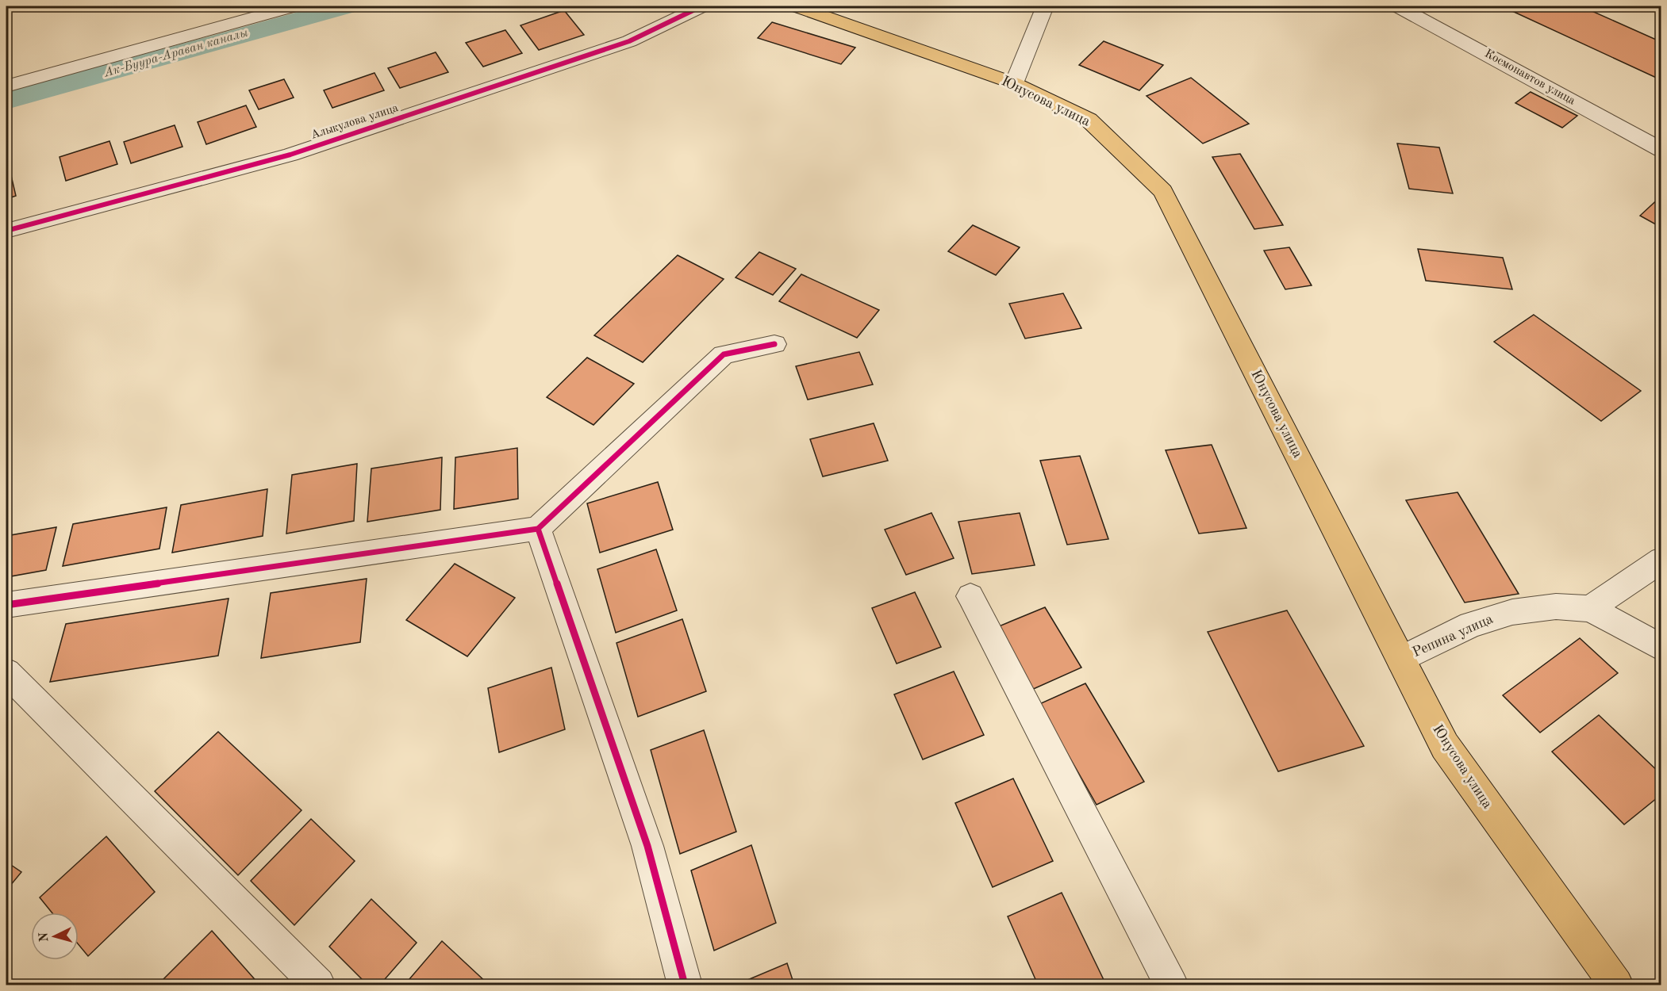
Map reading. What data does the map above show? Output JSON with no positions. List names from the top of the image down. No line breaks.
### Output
{"streets":{"main road":["Юнусова улица"],"street":["Космонавтов улица","Алыкулова улица","Репина улица"]},"crossings":[["Юнусова улица","Репина улица"]],"water":["Ак-Буура-Араван каналы"],"north":"left"}
